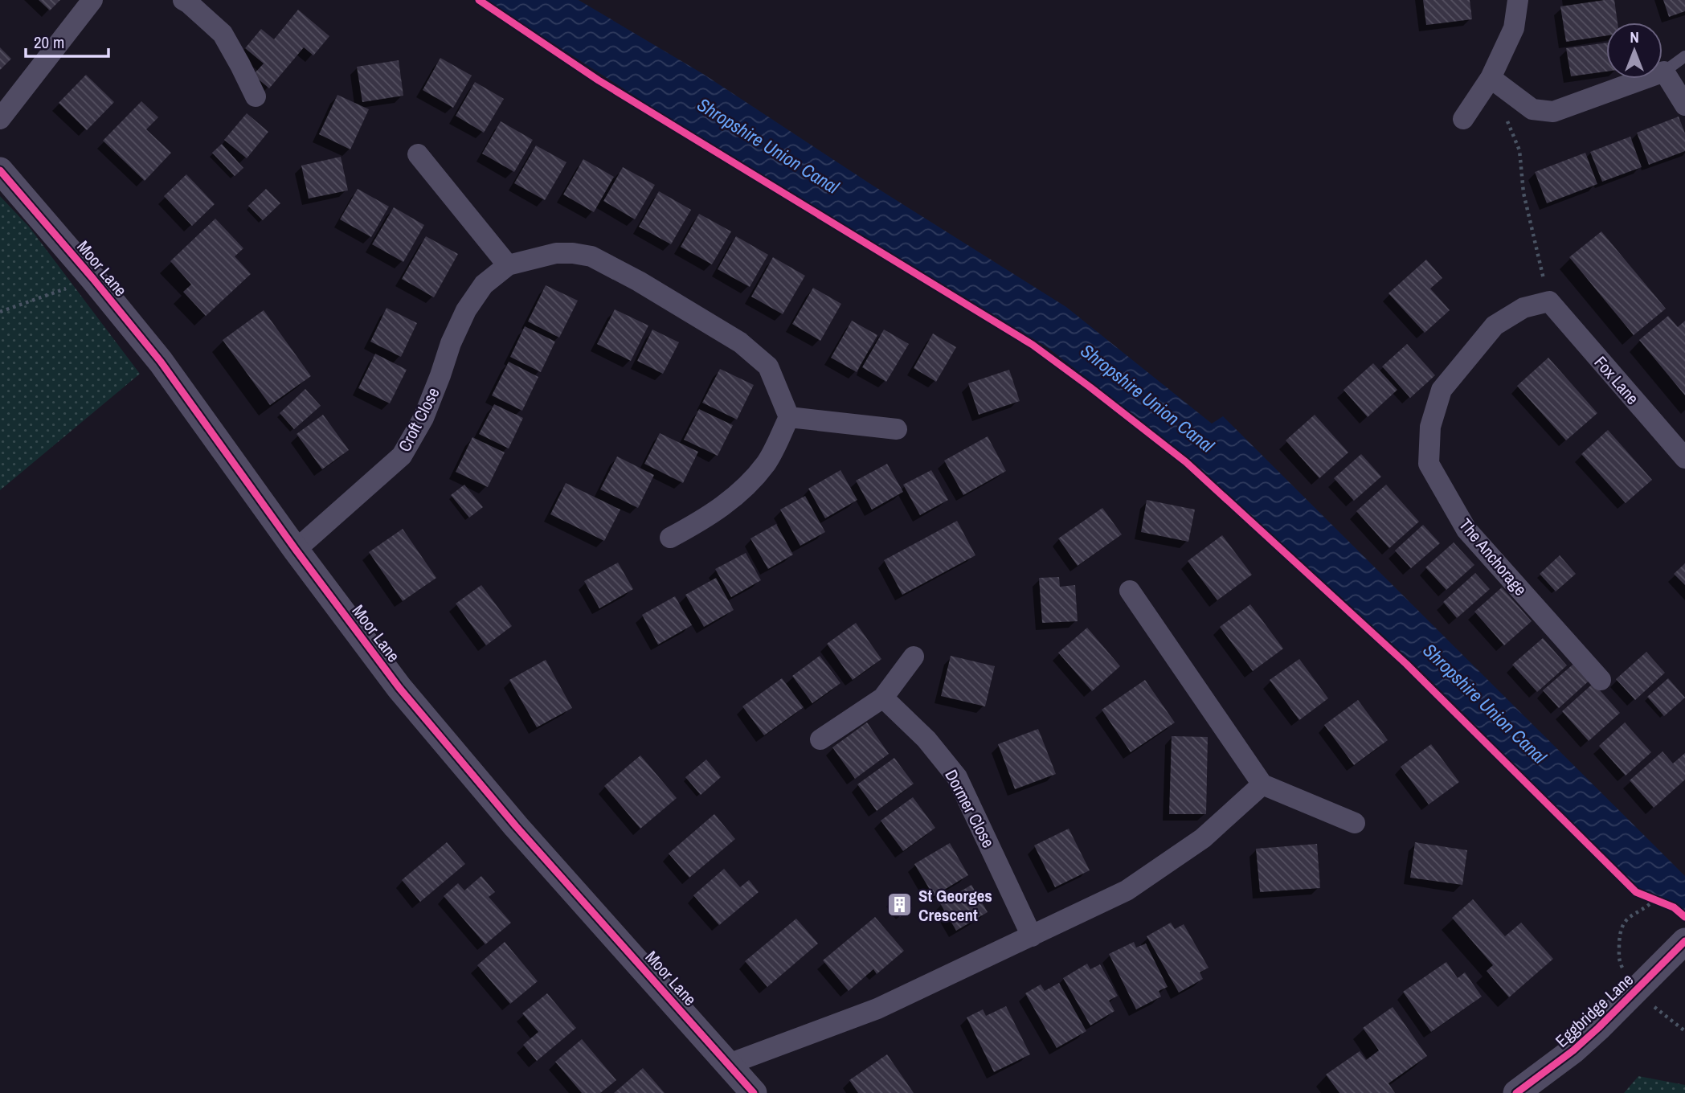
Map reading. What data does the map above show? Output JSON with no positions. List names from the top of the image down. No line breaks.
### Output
{"streets":{"street":["Moor Lane","Fox Lane","Croft Close","The Anchorage","Dormer Close","Eggbridge Lane"]},"crossings":[["Moor Lane","Croft Close"],["Fox Lane","The Anchorage"]],"water":["Shropshire Union Canal"],"places":{"building":["St Georges Crescent"]},"scale_bar":"20 m","north":"top"}
